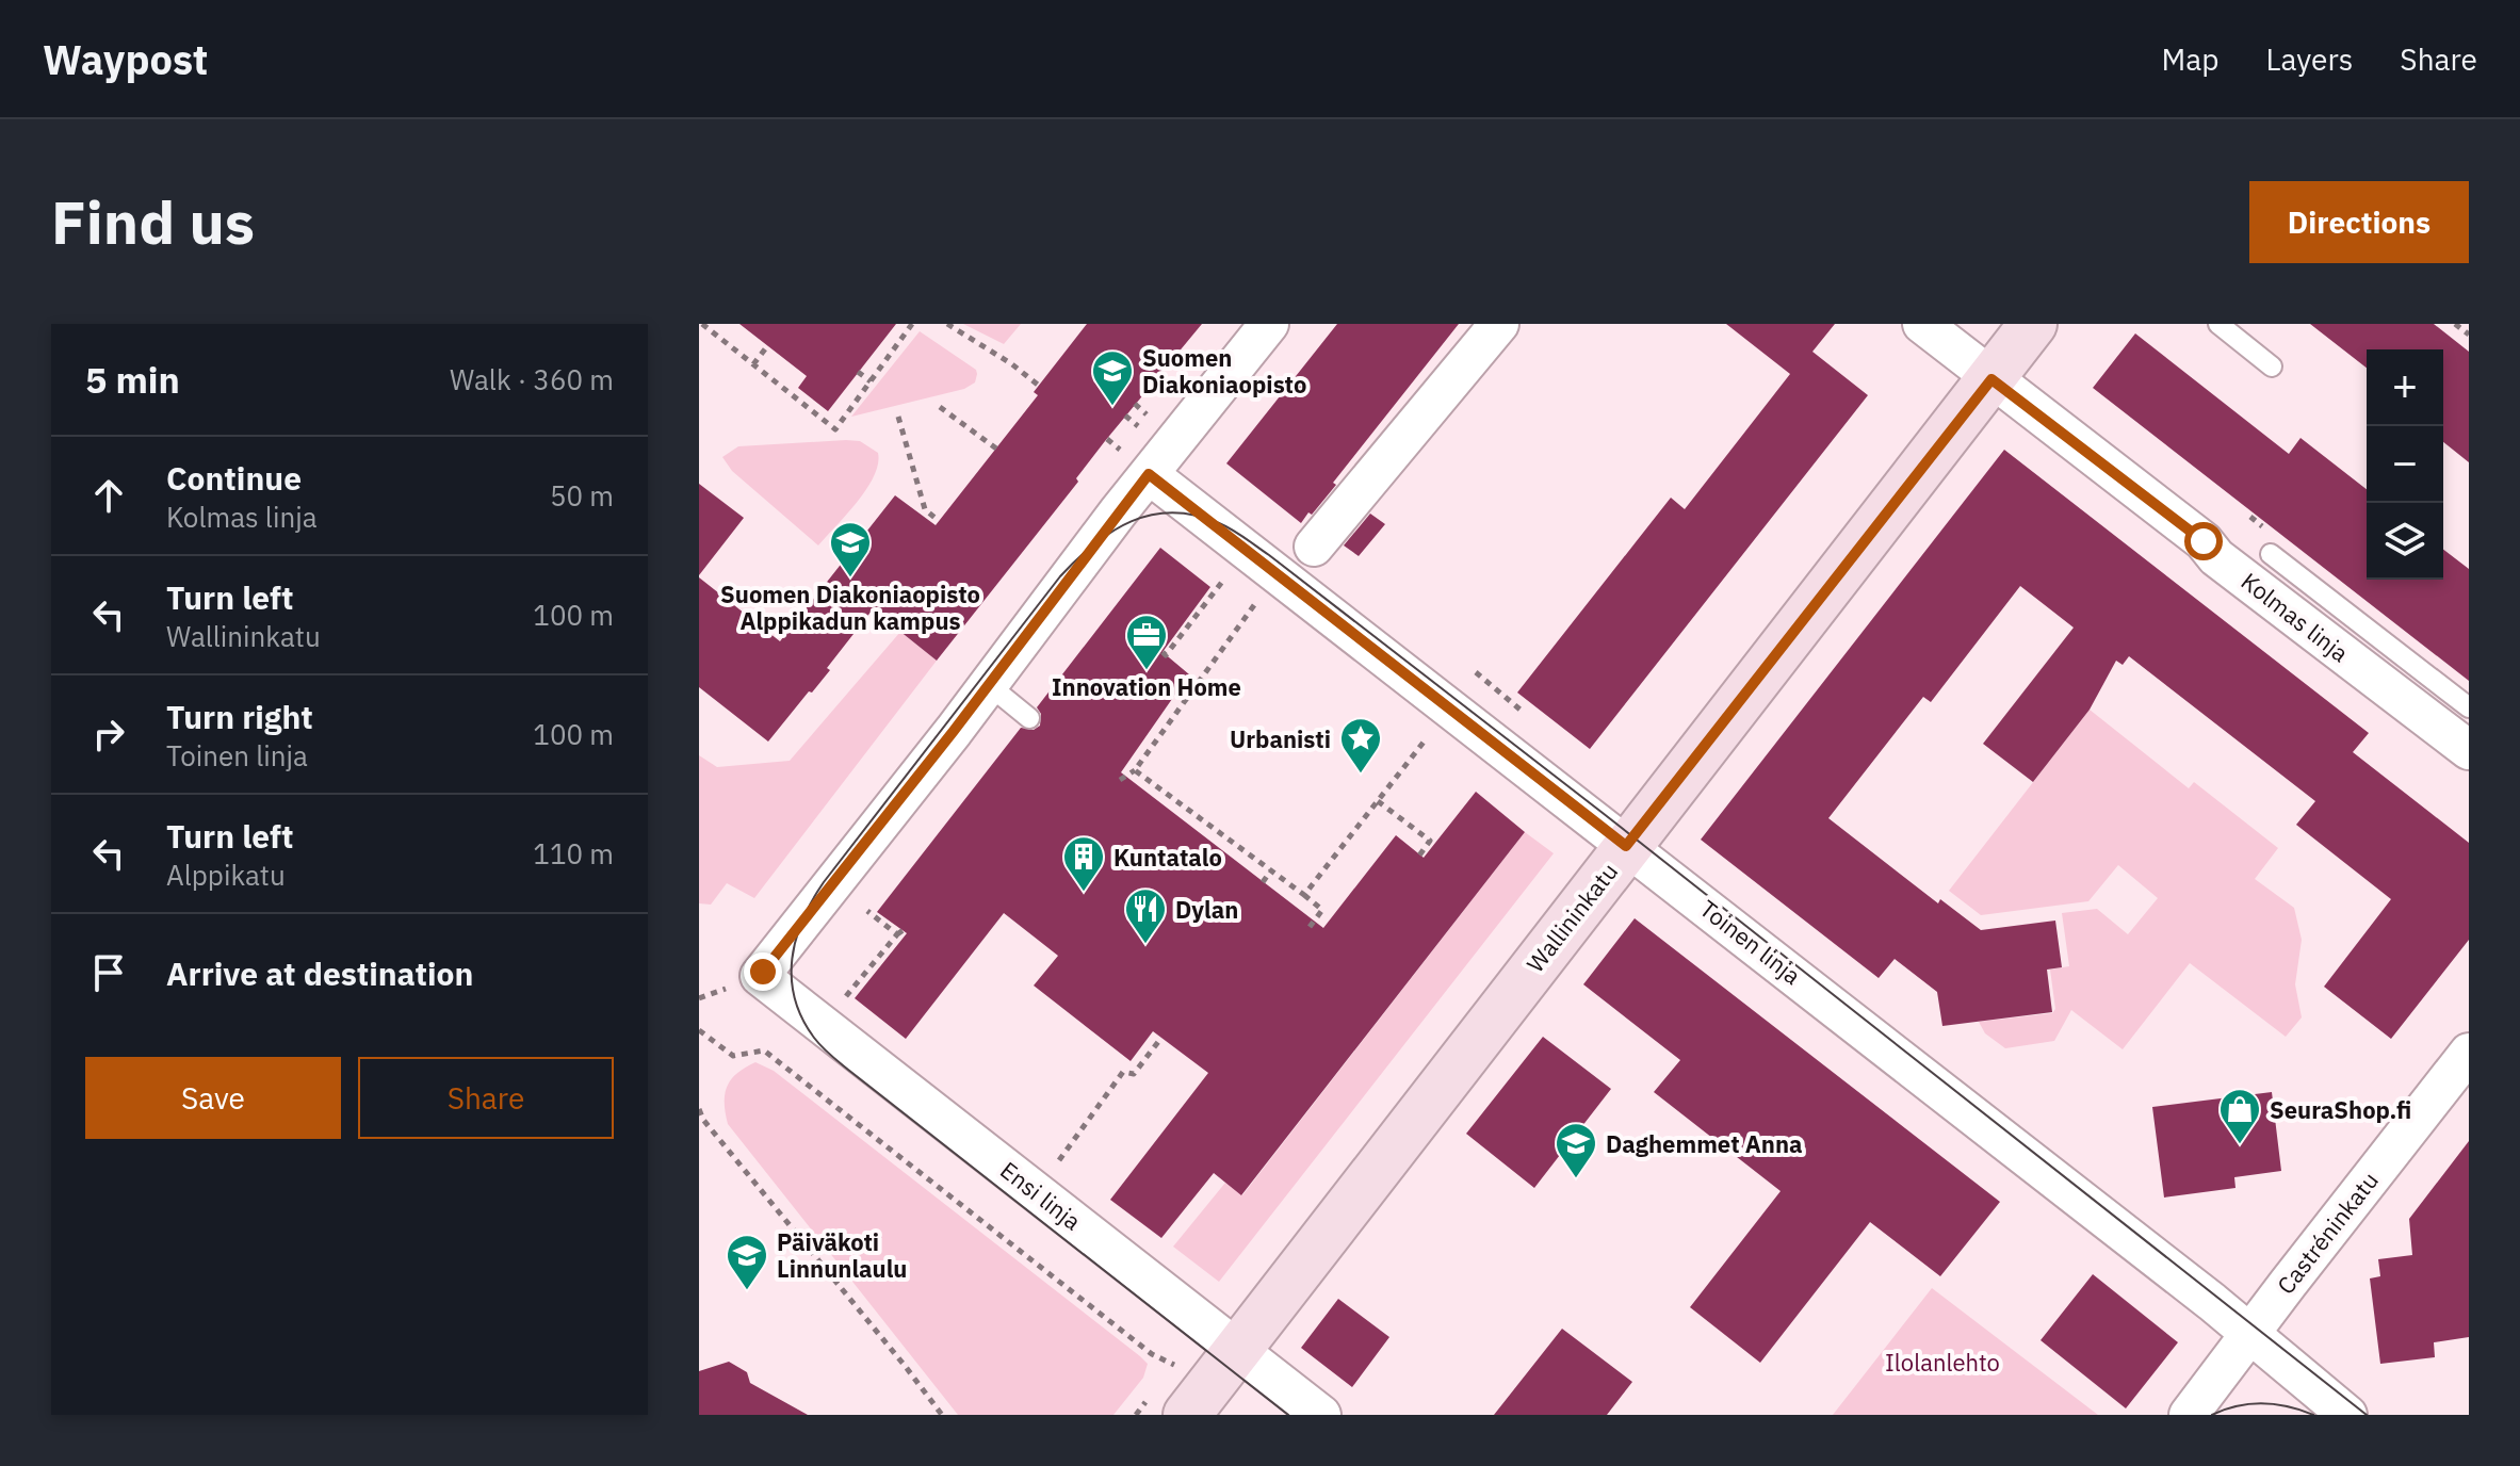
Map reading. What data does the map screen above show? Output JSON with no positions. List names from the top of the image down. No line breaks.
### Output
{"streets":{"main road":["Wallininkatu"],"street":["Kolmas linja","Toinen linja","Ensi linja","Castréninkatu"]},"crossings":[["Kolmas linja","Wallininkatu"],["Wallininkatu","Toinen linja"],["Wallininkatu","Ensi linja"],["Toinen linja","Castréninkatu"]],"parks":["Ilolanlehto"],"places":{"school or university":["Suomen Diakoniaopisto","Suomen Diakoniaopisto Alppikadun kampus","Daghemmet Anna","Päiväkoti Linnunlaulu"],"office":["Innovation Home"],"place":["Urbanisti"],"building":["Kuntatalo"],"restaurant":["Dylan"],"shop":["SeuraShop.fi"]},"page":{"header":"Waypost","nav":["Map","Layers","Share"],"buttons":["Directions",["Save","Share"]],"title":"Find us","heading":["5 min","Walk · 360 m"],"map_buttons":["+","−"],"list":[["Continue","Kolmas linja","50 m"],["Turn left","Wallininkatu","100 m"],["Turn right","Toinen linja","100 m"],["Turn left","Alppikatu","110 m"],"Arrive at destination"]}}
